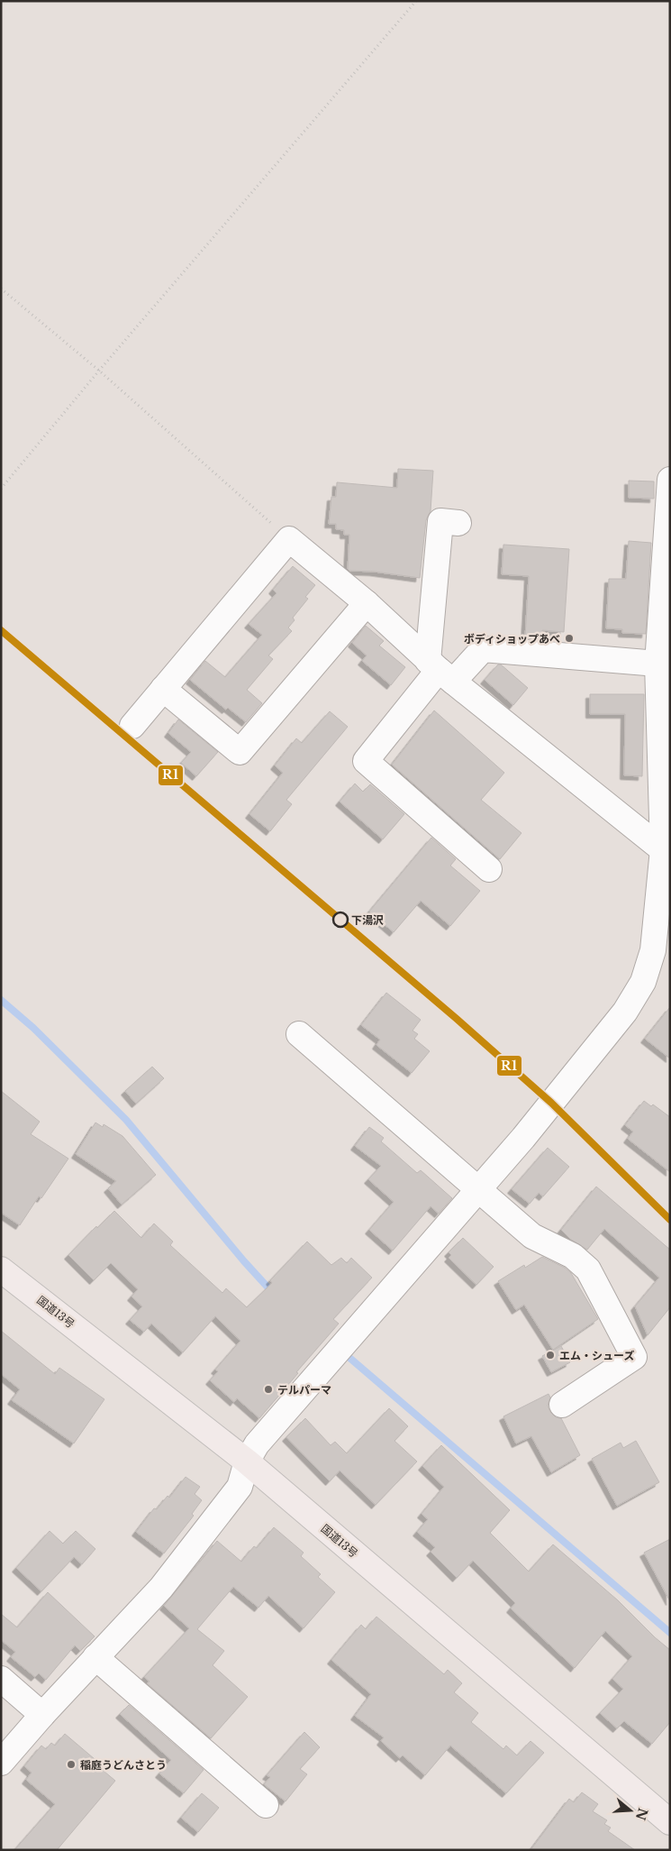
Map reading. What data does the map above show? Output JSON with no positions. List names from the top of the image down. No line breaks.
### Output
{"streets":{"highway":["国道13号"]},"places":["ボディショップあべ","下湯沢","エム・シューズ","テルパーマ","稲庭うどんさとう"],"lines":["transit line R1"],"north":"right"}
